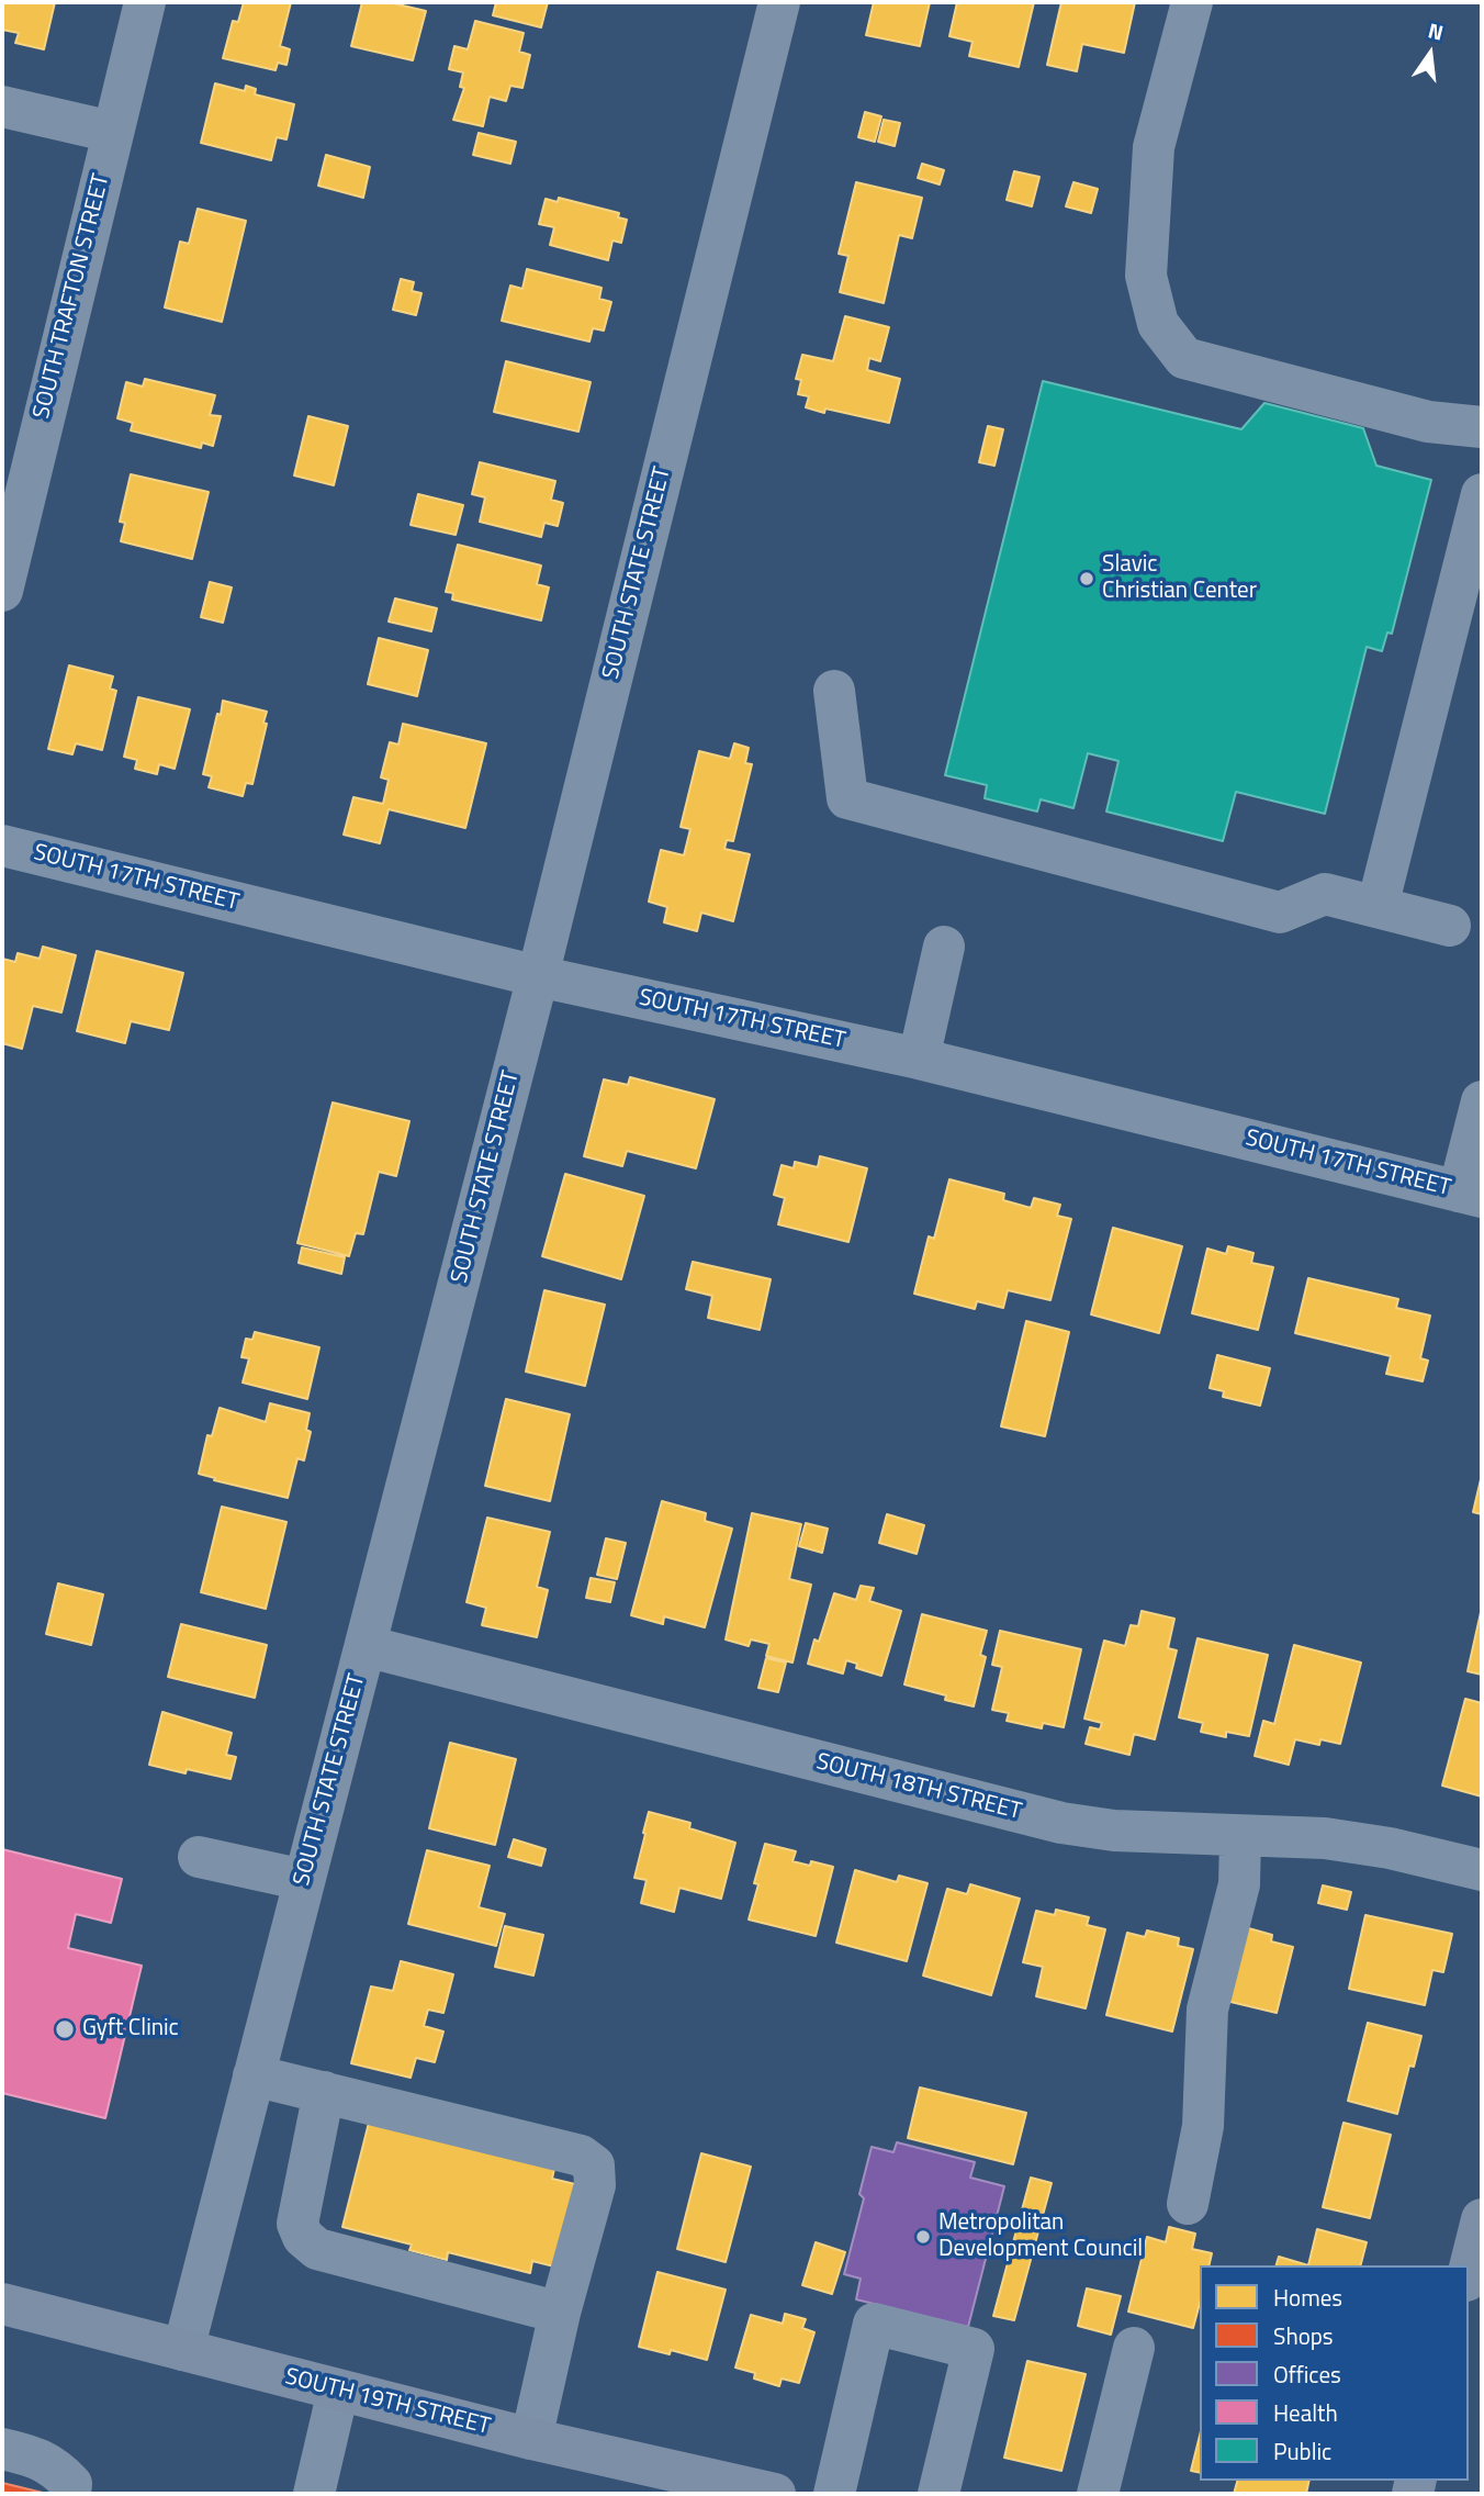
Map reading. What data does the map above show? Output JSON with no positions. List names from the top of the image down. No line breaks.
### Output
{"streets":{"main road":["SOUTH 19TH STREET"],"street":["SOUTH TRAFTON STREET","SOUTH STATE STREET","SOUTH 17TH STREET","SOUTH 18TH STREET"]},"crossings":[["SOUTH STATE STREET","SOUTH 17TH STREET"],["SOUTH STATE STREET","SOUTH 18TH STREET"],["SOUTH STATE STREET","SOUTH 19TH STREET"]],"places":["Slavic Christian Center","Gyft Clinic","Metropolitan Development Council"],"legend":["Homes","Shops","Offices","Health","Public"],"north":"top"}
